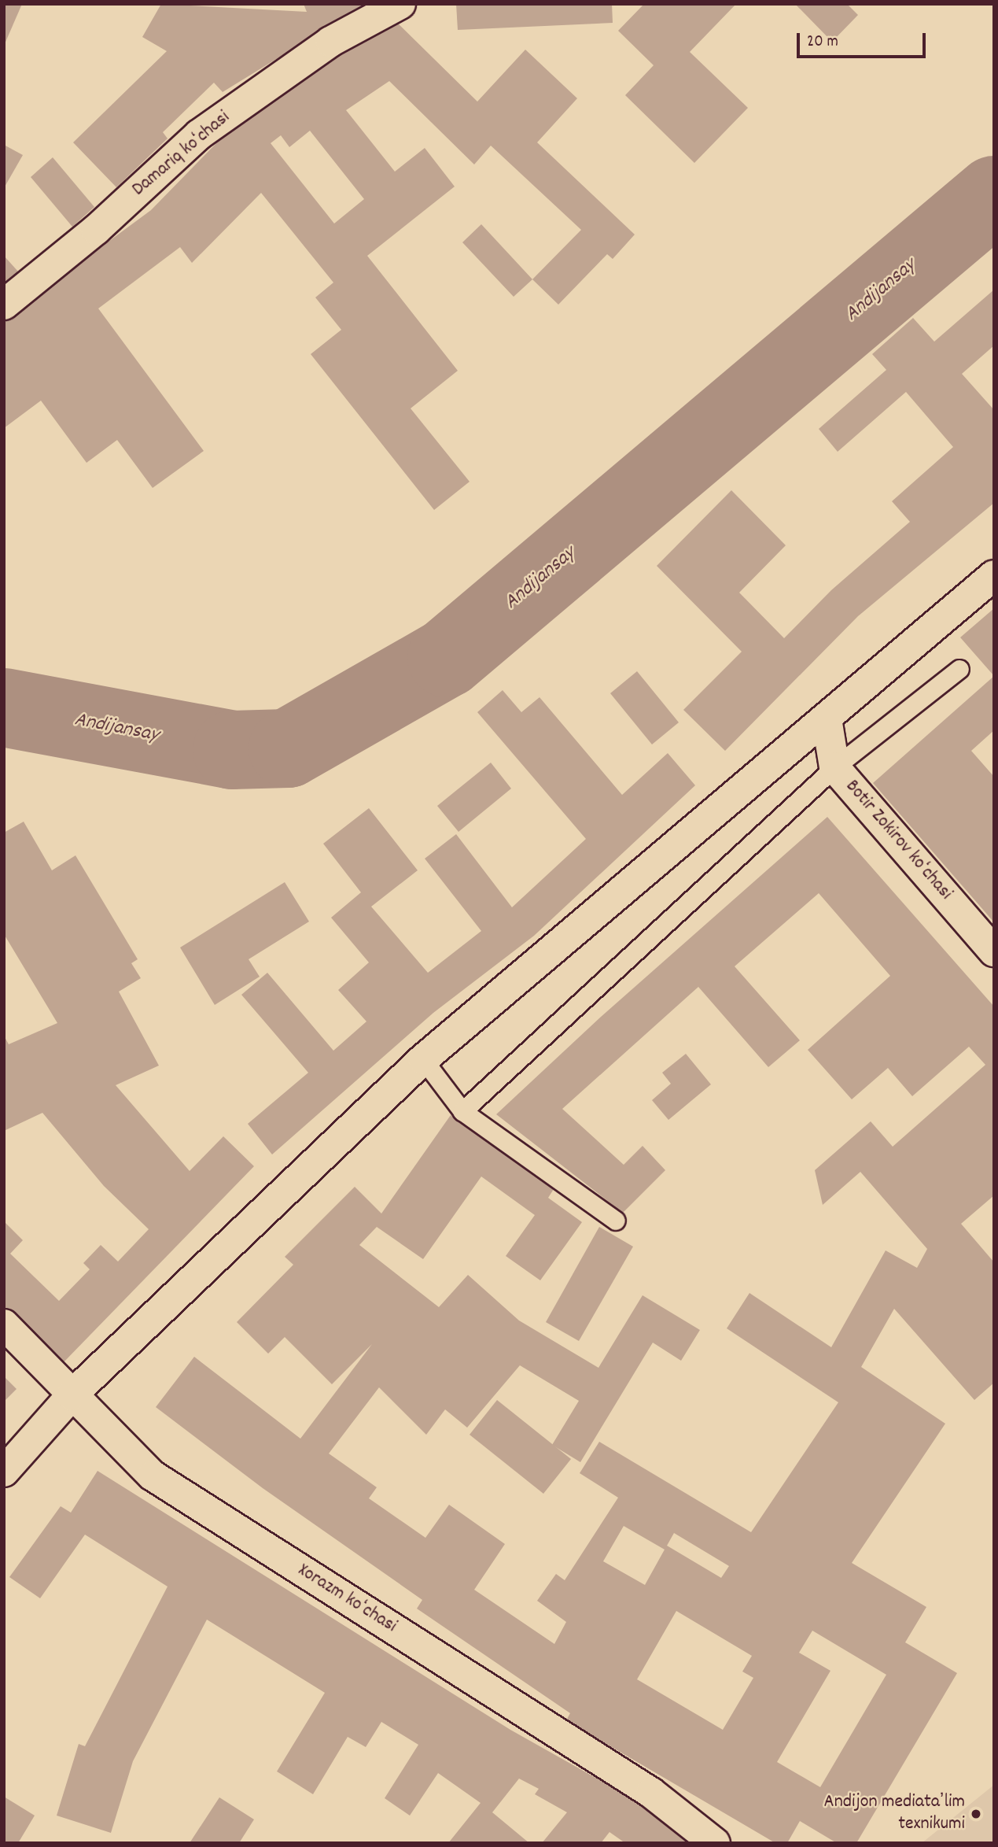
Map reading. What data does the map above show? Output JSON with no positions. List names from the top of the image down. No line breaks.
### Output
{"streets":{"street":["Damariq koʻchasi","Botir Zokirov koʻchasi","Xorazm koʻchasi"]},"water":["Andijansay"],"places":["Andijon mediataʼlim texnikumi"],"scale_bar":"20 m"}
